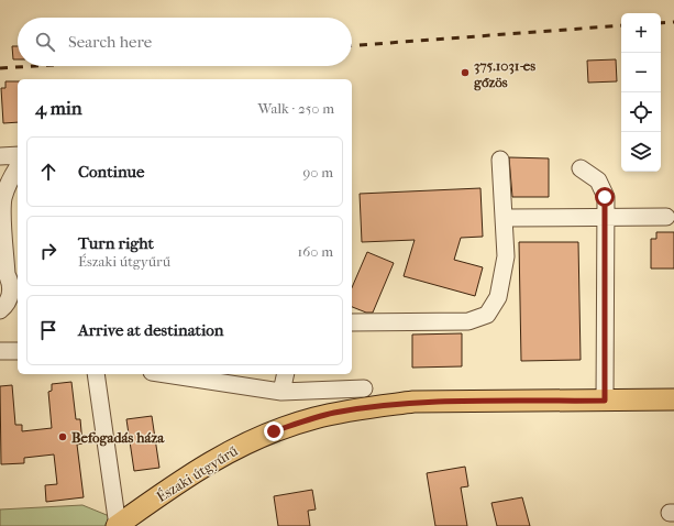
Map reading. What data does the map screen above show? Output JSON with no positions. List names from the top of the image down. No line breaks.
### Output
{"streets":{"main road":["Északi útgyűrű"]},"places":["375.1031-es gőzös","Befogadás háza"],"page":{"map_buttons":["+","−"],"search":"Search here","heading":["4 min","Walk · 250 m"],"list":[["Continue","90 m"],["Turn right","Északi útgyűrű","160 m"],"Arrive at destination"]}}
